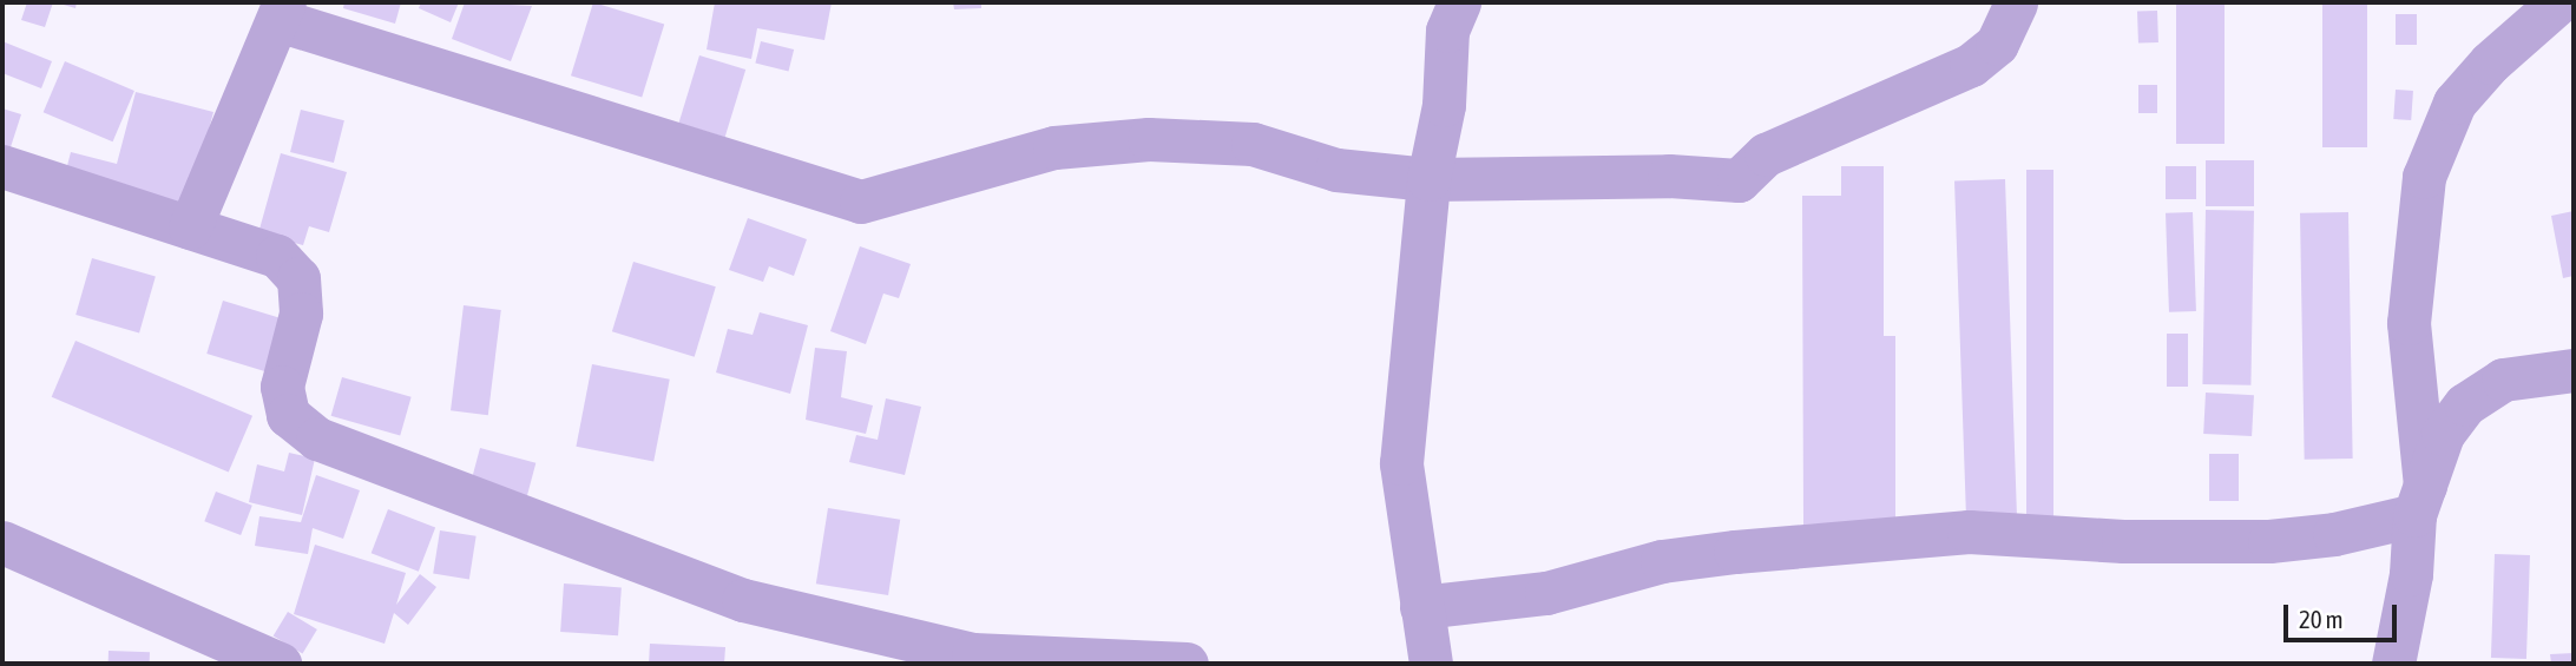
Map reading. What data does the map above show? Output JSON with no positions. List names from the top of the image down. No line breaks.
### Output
{"scale_bar":"20 m"}
